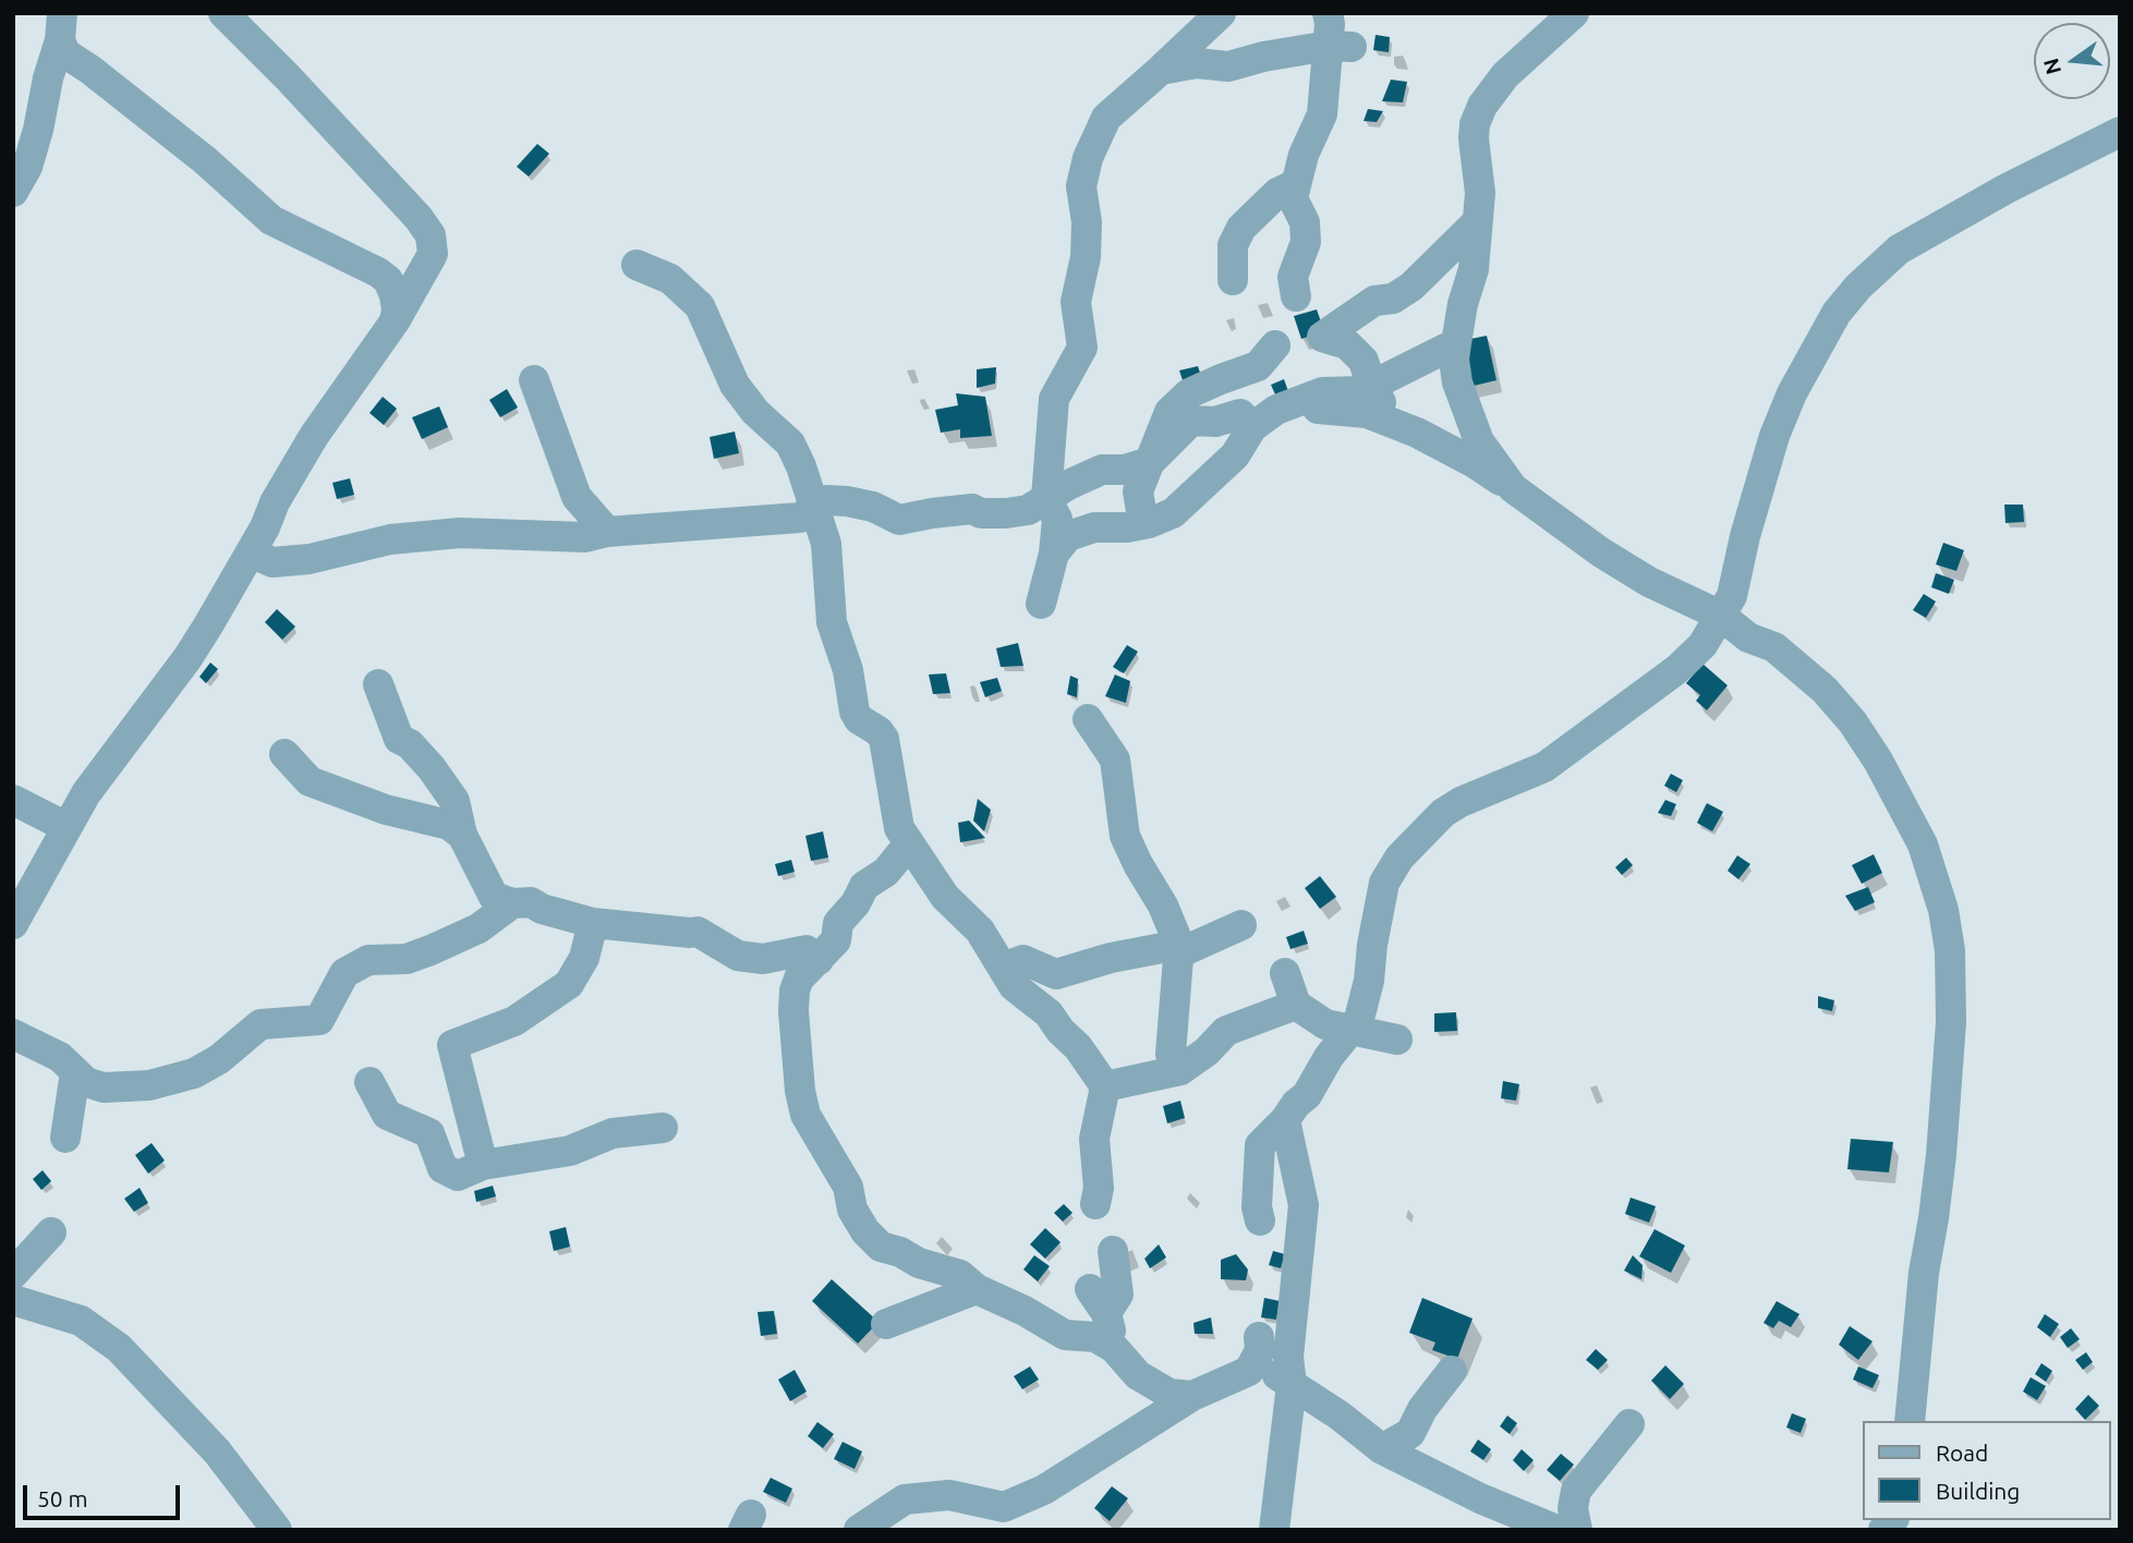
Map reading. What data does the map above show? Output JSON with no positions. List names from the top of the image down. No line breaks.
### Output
{"legend":["Road","Building"],"scale_bar":"50 m","north":"left"}
